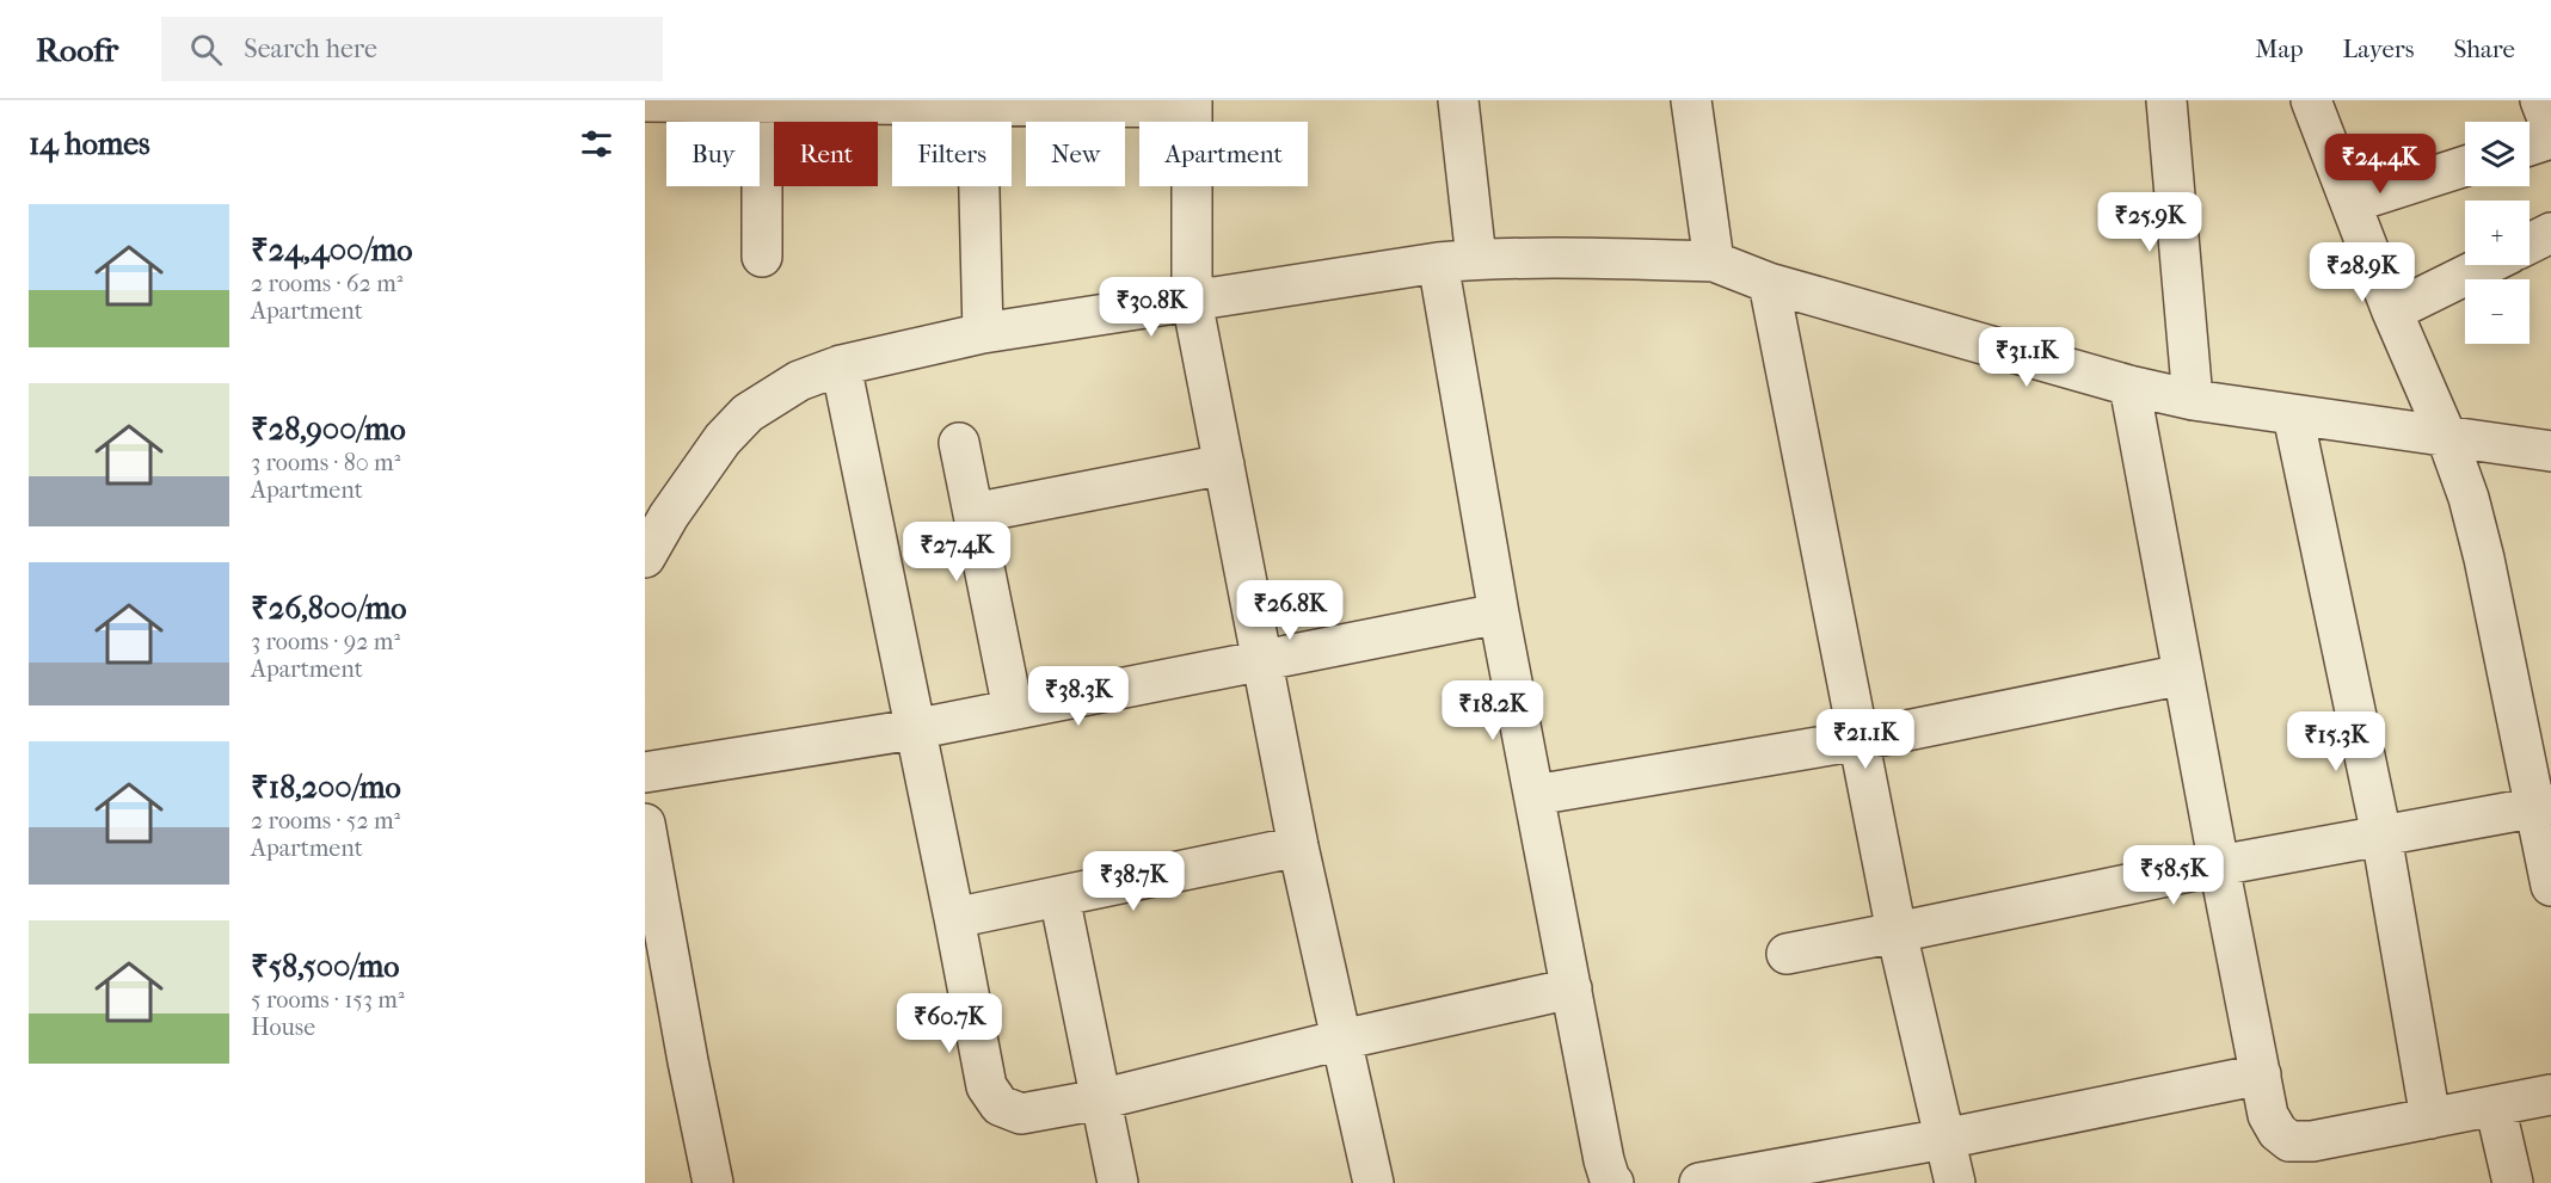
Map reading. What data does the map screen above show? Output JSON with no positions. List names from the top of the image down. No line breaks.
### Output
{"page":{"header":"Roofr","search":"Search here","nav":["Map","Layers","Share"],"heading":"14 homes","map_buttons":["+","−"],"chip":["Buy","Rent","Filters","New","Apartment"],"price":["₹24.4K","₹25.9K","₹28.9K","₹30.8K","₹31.1K","₹27.4K","₹26.8K","₹38.3K","₹18.2K","₹21.1K","₹15.3K","₹58.5K","₹38.7K","₹60.7K"],"list":[{"name":"₹24,400/mo","note":"2 rooms · 62 m² · Apartment"},{"name":"₹28,900/mo","note":"3 rooms · 80 m² · Apartment"},{"name":"₹26,800/mo","note":"3 rooms · 92 m² · Apartment"},{"name":"₹18,200/mo","note":"2 rooms · 52 m² · Apartment"},{"name":"₹58,500/mo","note":"5 rooms · 153 m² · House"}]}}
